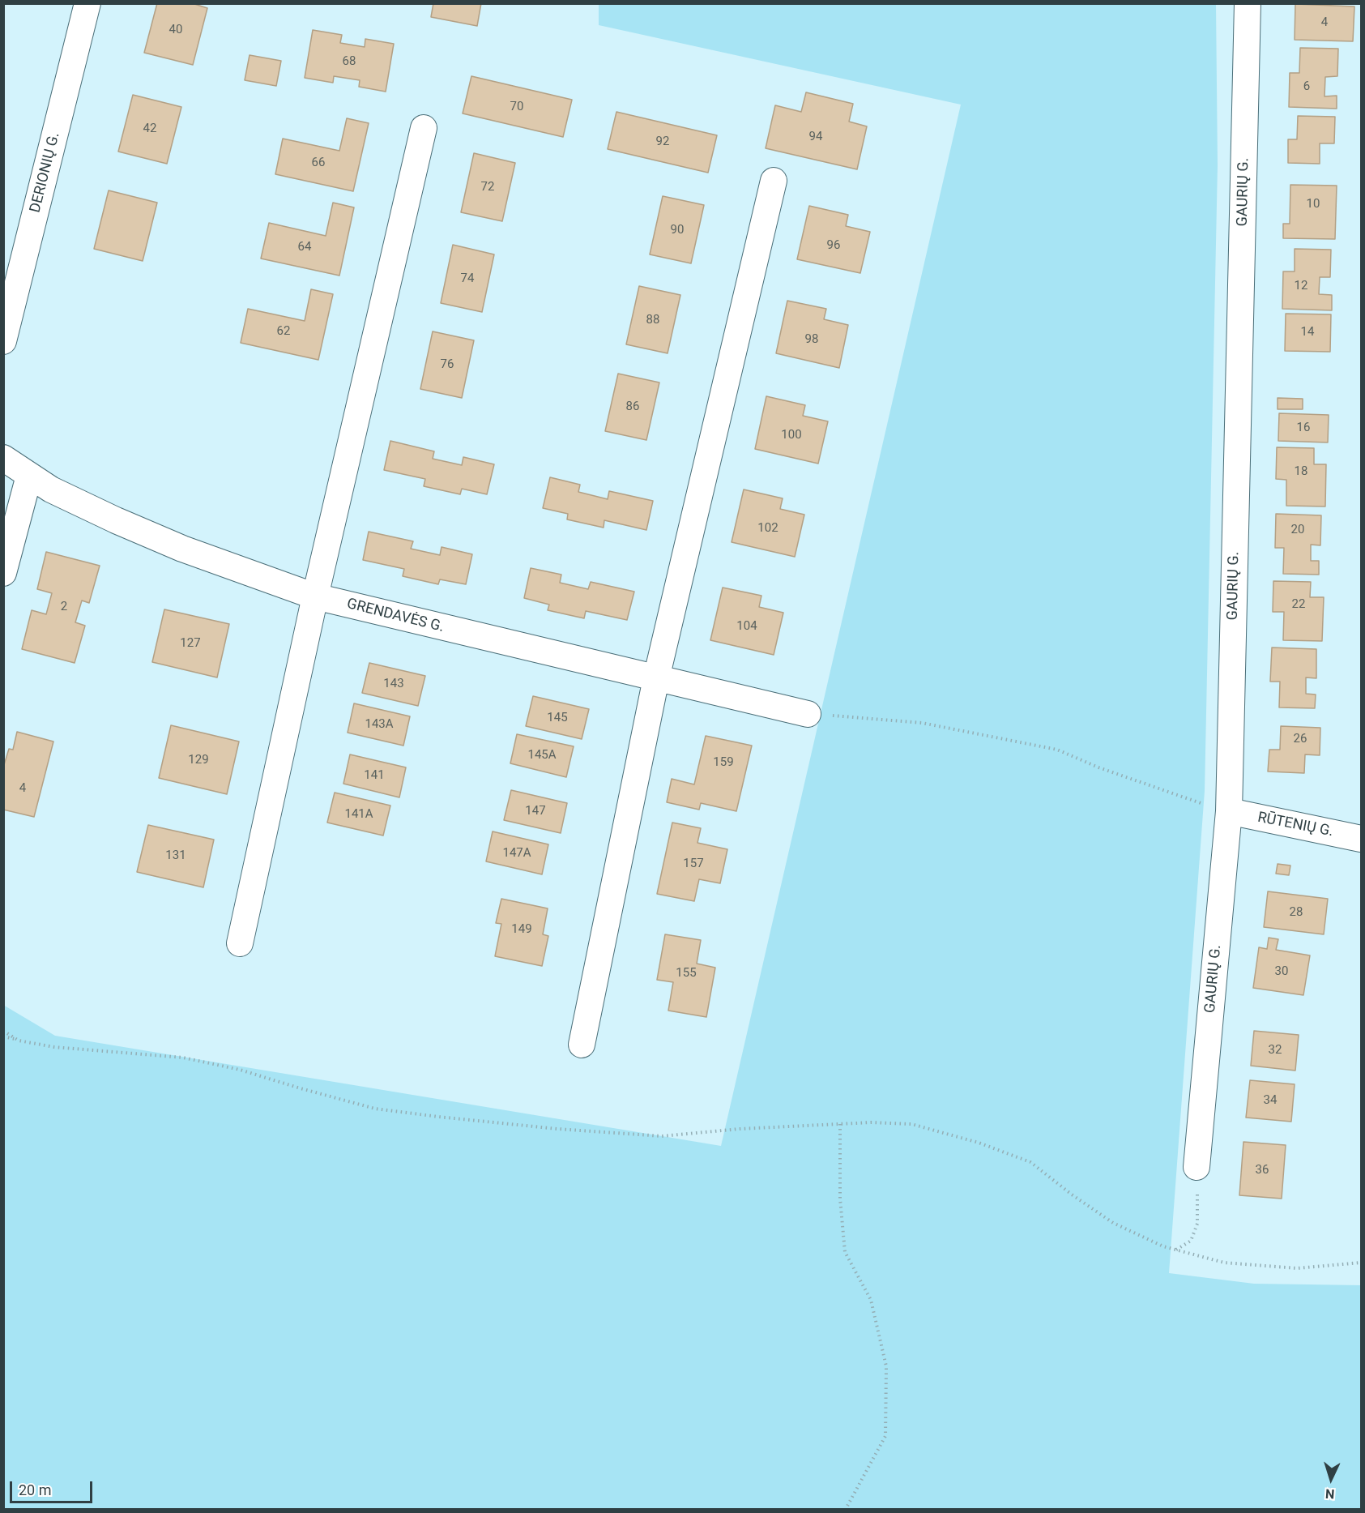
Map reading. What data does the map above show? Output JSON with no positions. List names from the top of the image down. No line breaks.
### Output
{"streets":{"street":["DERIONIŲ G.","GAURIŲ G.","GRENDAVĖS G.","RŪTENIŲ G."]},"crossings":[["GAURIŲ G.","RŪTENIŲ G."]],"house_numbers":["4","40","68","6","70","42","94","92","66","72","10","90","96","64","74","12","88","62","14","98","76","86","16","100","18","102","20","22","2","104","127","143","145","143A","26","145A","129","159","141","4","147","141A","147A","131","157","28","149","30","155","32","34","36"],"scale_bar":"20 m","north":"bottom"}
